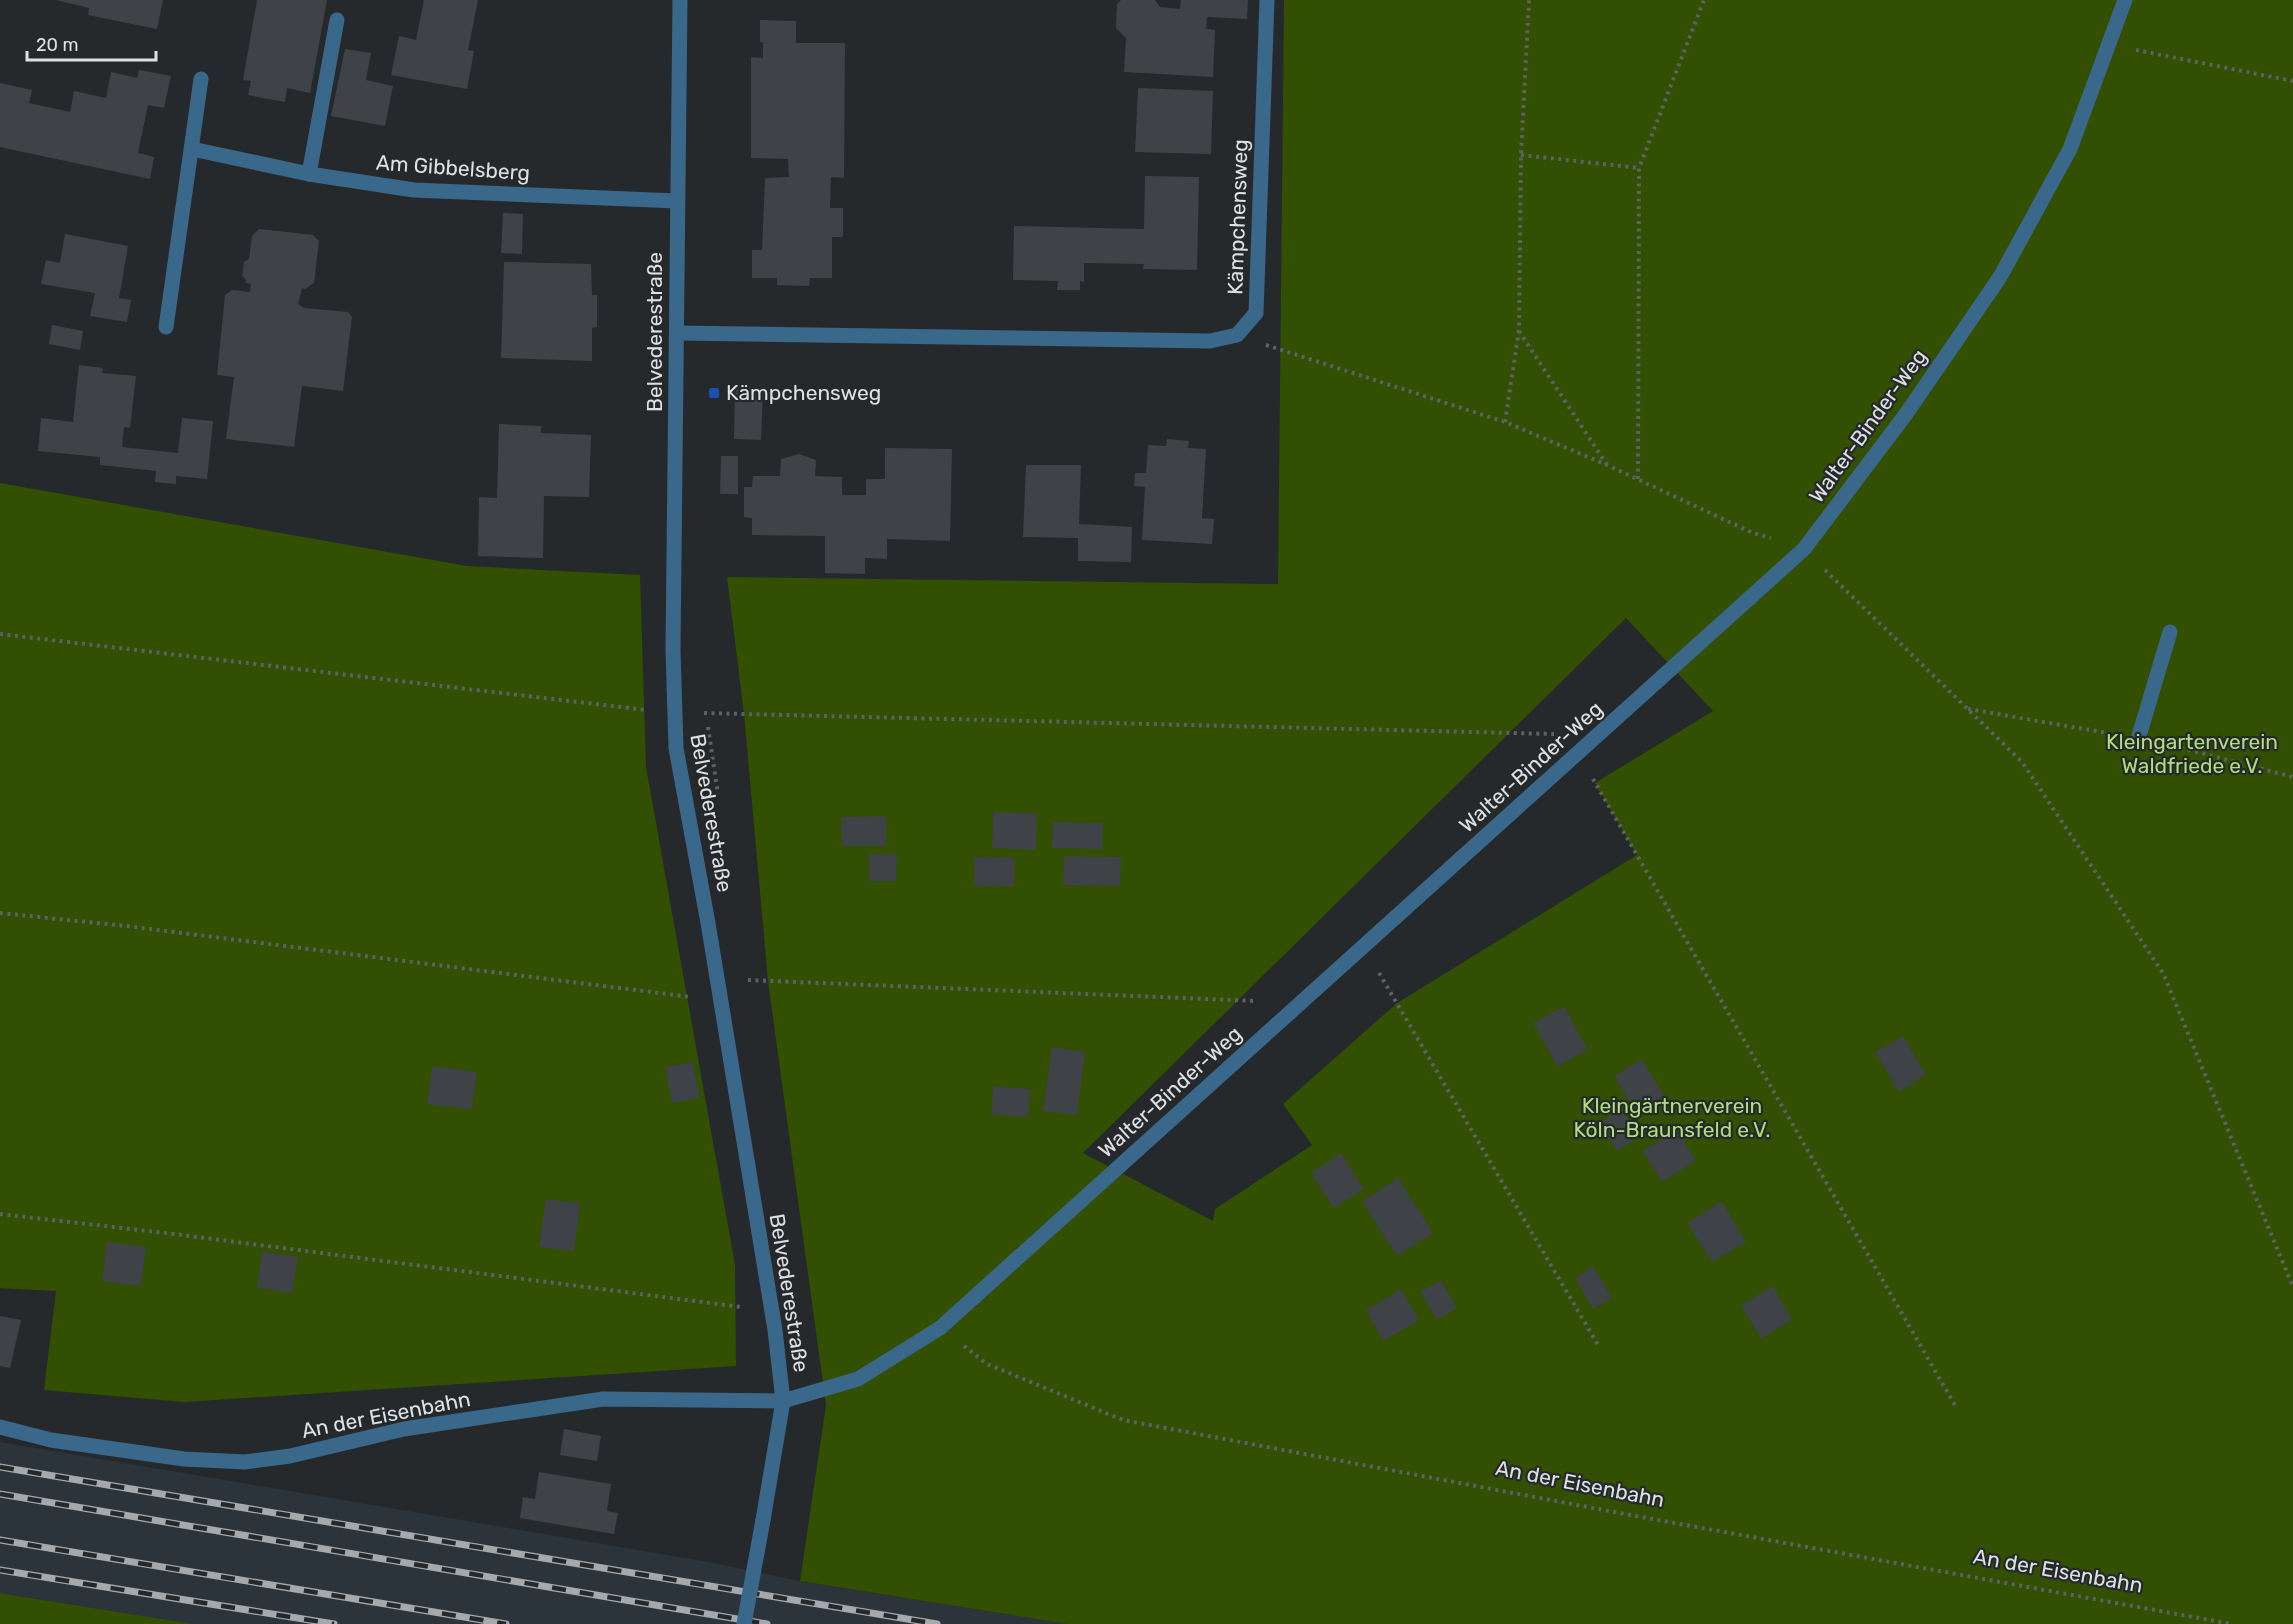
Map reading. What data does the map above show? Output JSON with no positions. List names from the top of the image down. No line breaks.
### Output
{"streets":{"street":["Am Gibbelsberg","Kämpchensweg","Belvederestraße","Walter-Binder-Weg","An der Eisenbahn"]},"crossings":[["Am Gibbelsberg","Belvederestraße"],["Belvederestraße","Walter-Binder-Weg"],["Belvederestraße","An der Eisenbahn"],["Walter-Binder-Weg","An der Eisenbahn"]],"parks":["Kleingartenverein Waldfriede e.V.","Kleingärtnerverein Köln-Braunsfeld e.V."],"places":{"transit":["Kämpchensweg"]},"scale_bar":"20 m"}
